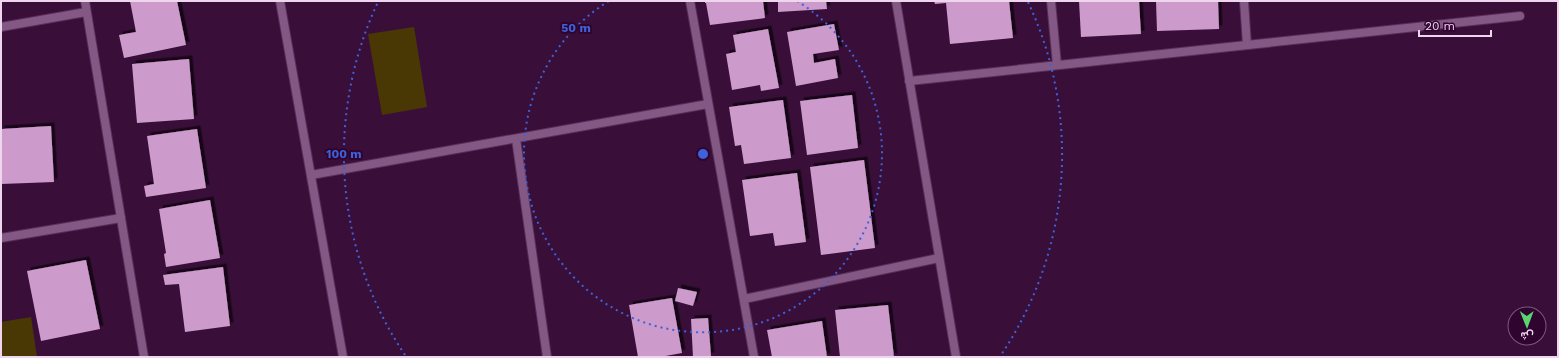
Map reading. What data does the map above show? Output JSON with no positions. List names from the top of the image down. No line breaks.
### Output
{"scale_bar":"20 m","north":"bottom","rings":["50 m","100 m"]}
